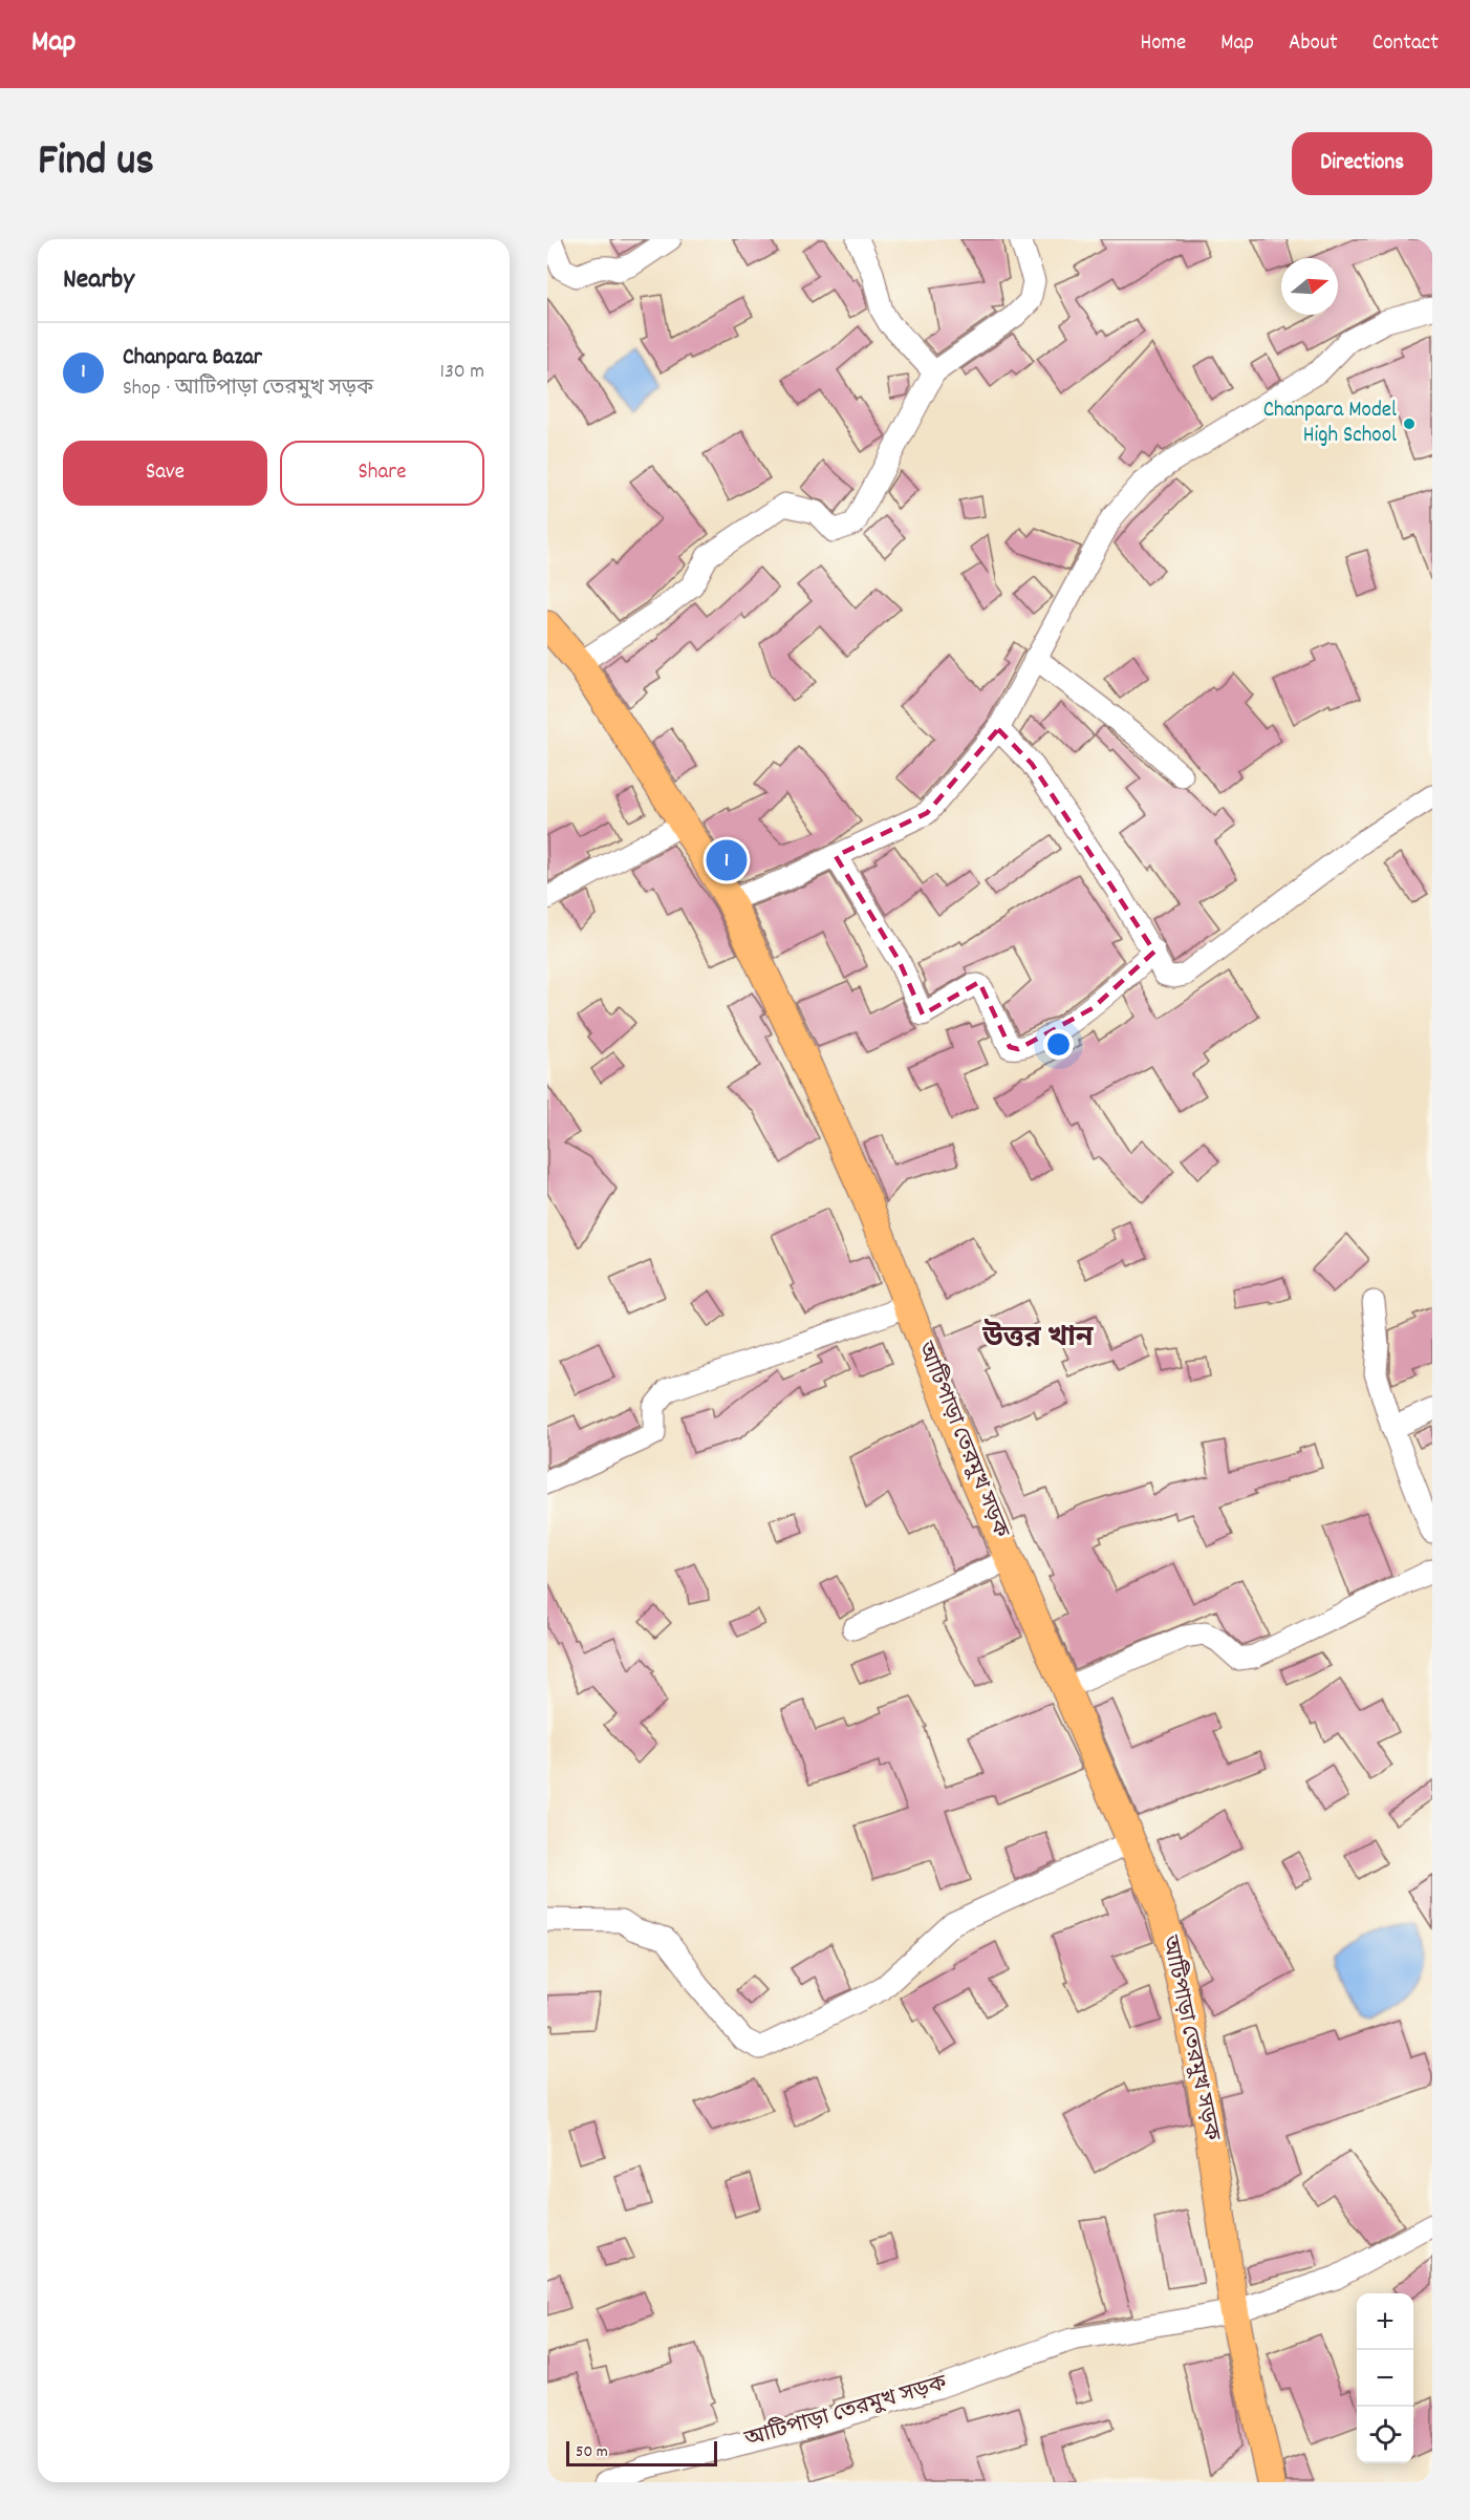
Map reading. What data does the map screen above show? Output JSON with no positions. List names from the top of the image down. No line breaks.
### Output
{"streets":{"main road":["আটিপাড়া তেরমুখ সড়ক"]},"districts":["উত্তর খান"],"places":["Chanpara Model High School"],"scale_bar":"50 m","north":"right","page":{"header":"Map","nav":["Home","Map","About","Contact"],"title":"Find us","buttons":["Directions",["Save","Share"]],"heading":"Nearby","list":[{"mark":"1","name":"Chanpara Bazar","note":"Shop · আটিপাড়া তেরমুখ সড়ক","value":"130 m"}],"pins":"1","map_buttons":["+","−"],"scale":"50 m"}}
